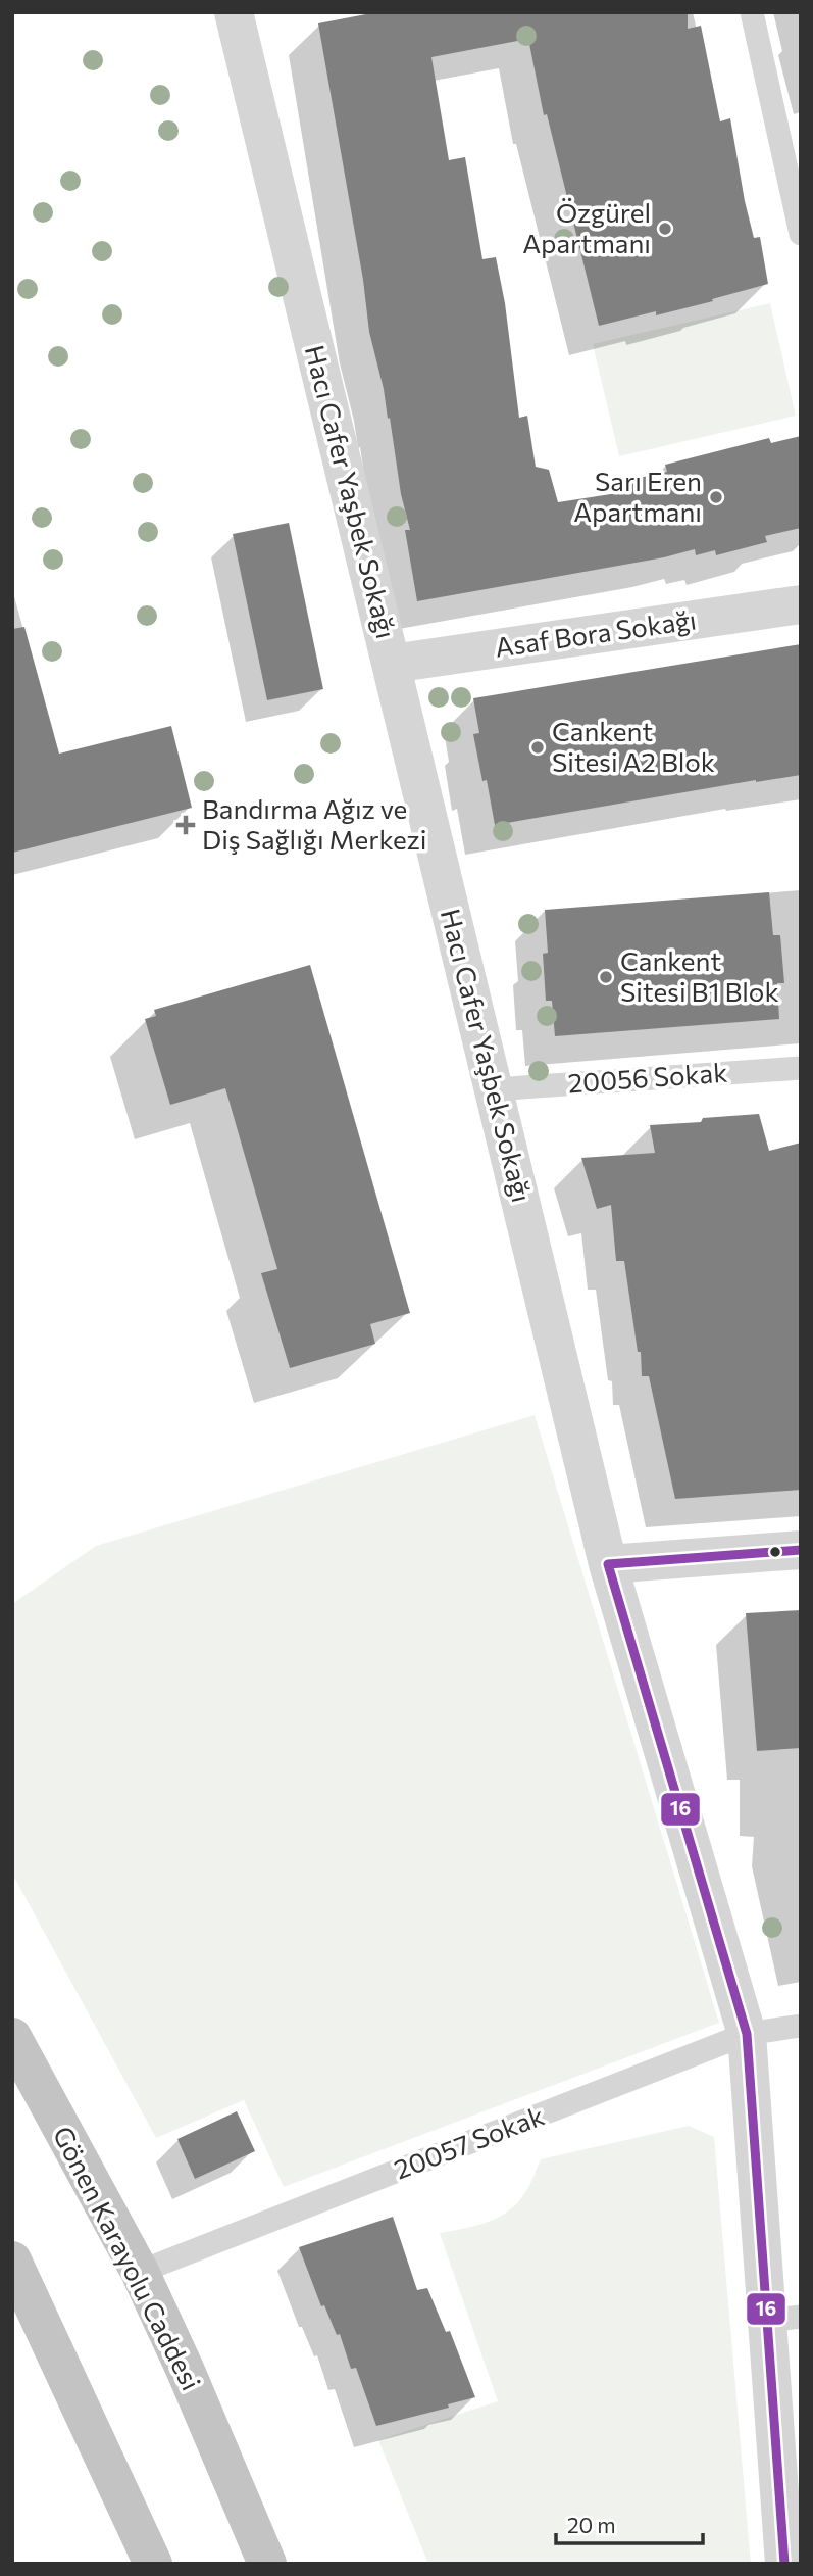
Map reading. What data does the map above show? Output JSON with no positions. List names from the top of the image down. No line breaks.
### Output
{"streets":{"highway":["Gönen Karayolu Caddesi"],"street":["Hacı Cafer Yaşbek Sokağı","Asaf Bora Sokağı"],"lane":["20056 Sokak","20057 Sokak"]},"crossings":[["Hacı Cafer Yaşbek Sokağı","Asaf Bora Sokağı"],["Hacı Cafer Yaşbek Sokağı","20056 Sokak"],["Hacı Cafer Yaşbek Sokağı","20057 Sokak"],["20057 Sokak","Gönen Karayolu Caddesi"]],"places":{"other":["Özgürel Apartmanı","Sarı Eren Apartmanı","Cankent Sitesi A2 Blok","Cankent Sitesi B1 Blok"],"health":["Bandırma Ağız ve Diş Sağlığı Merkezi"]},"lines":["transit line 16"],"scale_bar":"20 m"}
